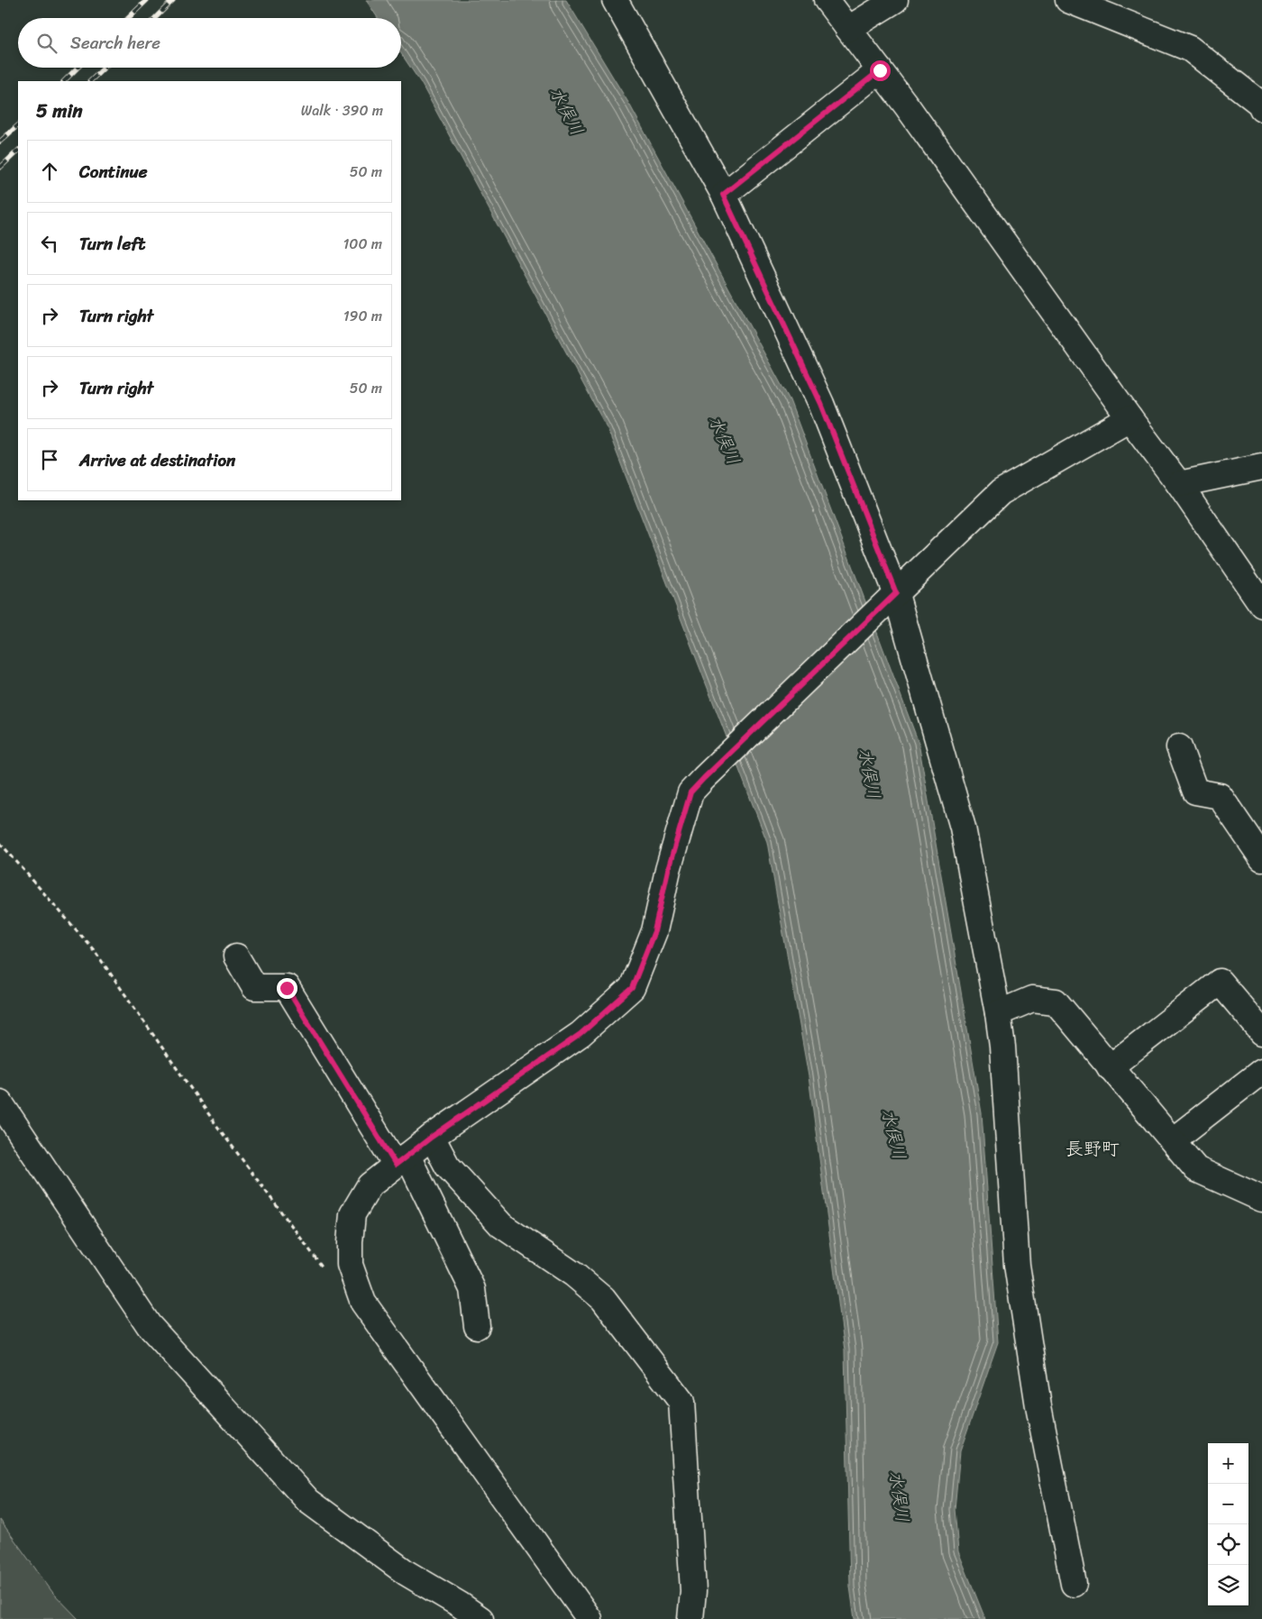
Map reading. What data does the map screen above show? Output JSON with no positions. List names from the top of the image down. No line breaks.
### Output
{"districts":["長野町"],"water":["水俣川"],"page":{"search":"Search here","heading":["5 min","Walk · 390 m"],"list":[["Continue","50 m"],["Turn left","100 m"],["Turn right","190 m"],["Turn right","50 m"],"Arrive at destination"],"map_buttons":["+","−"]}}
